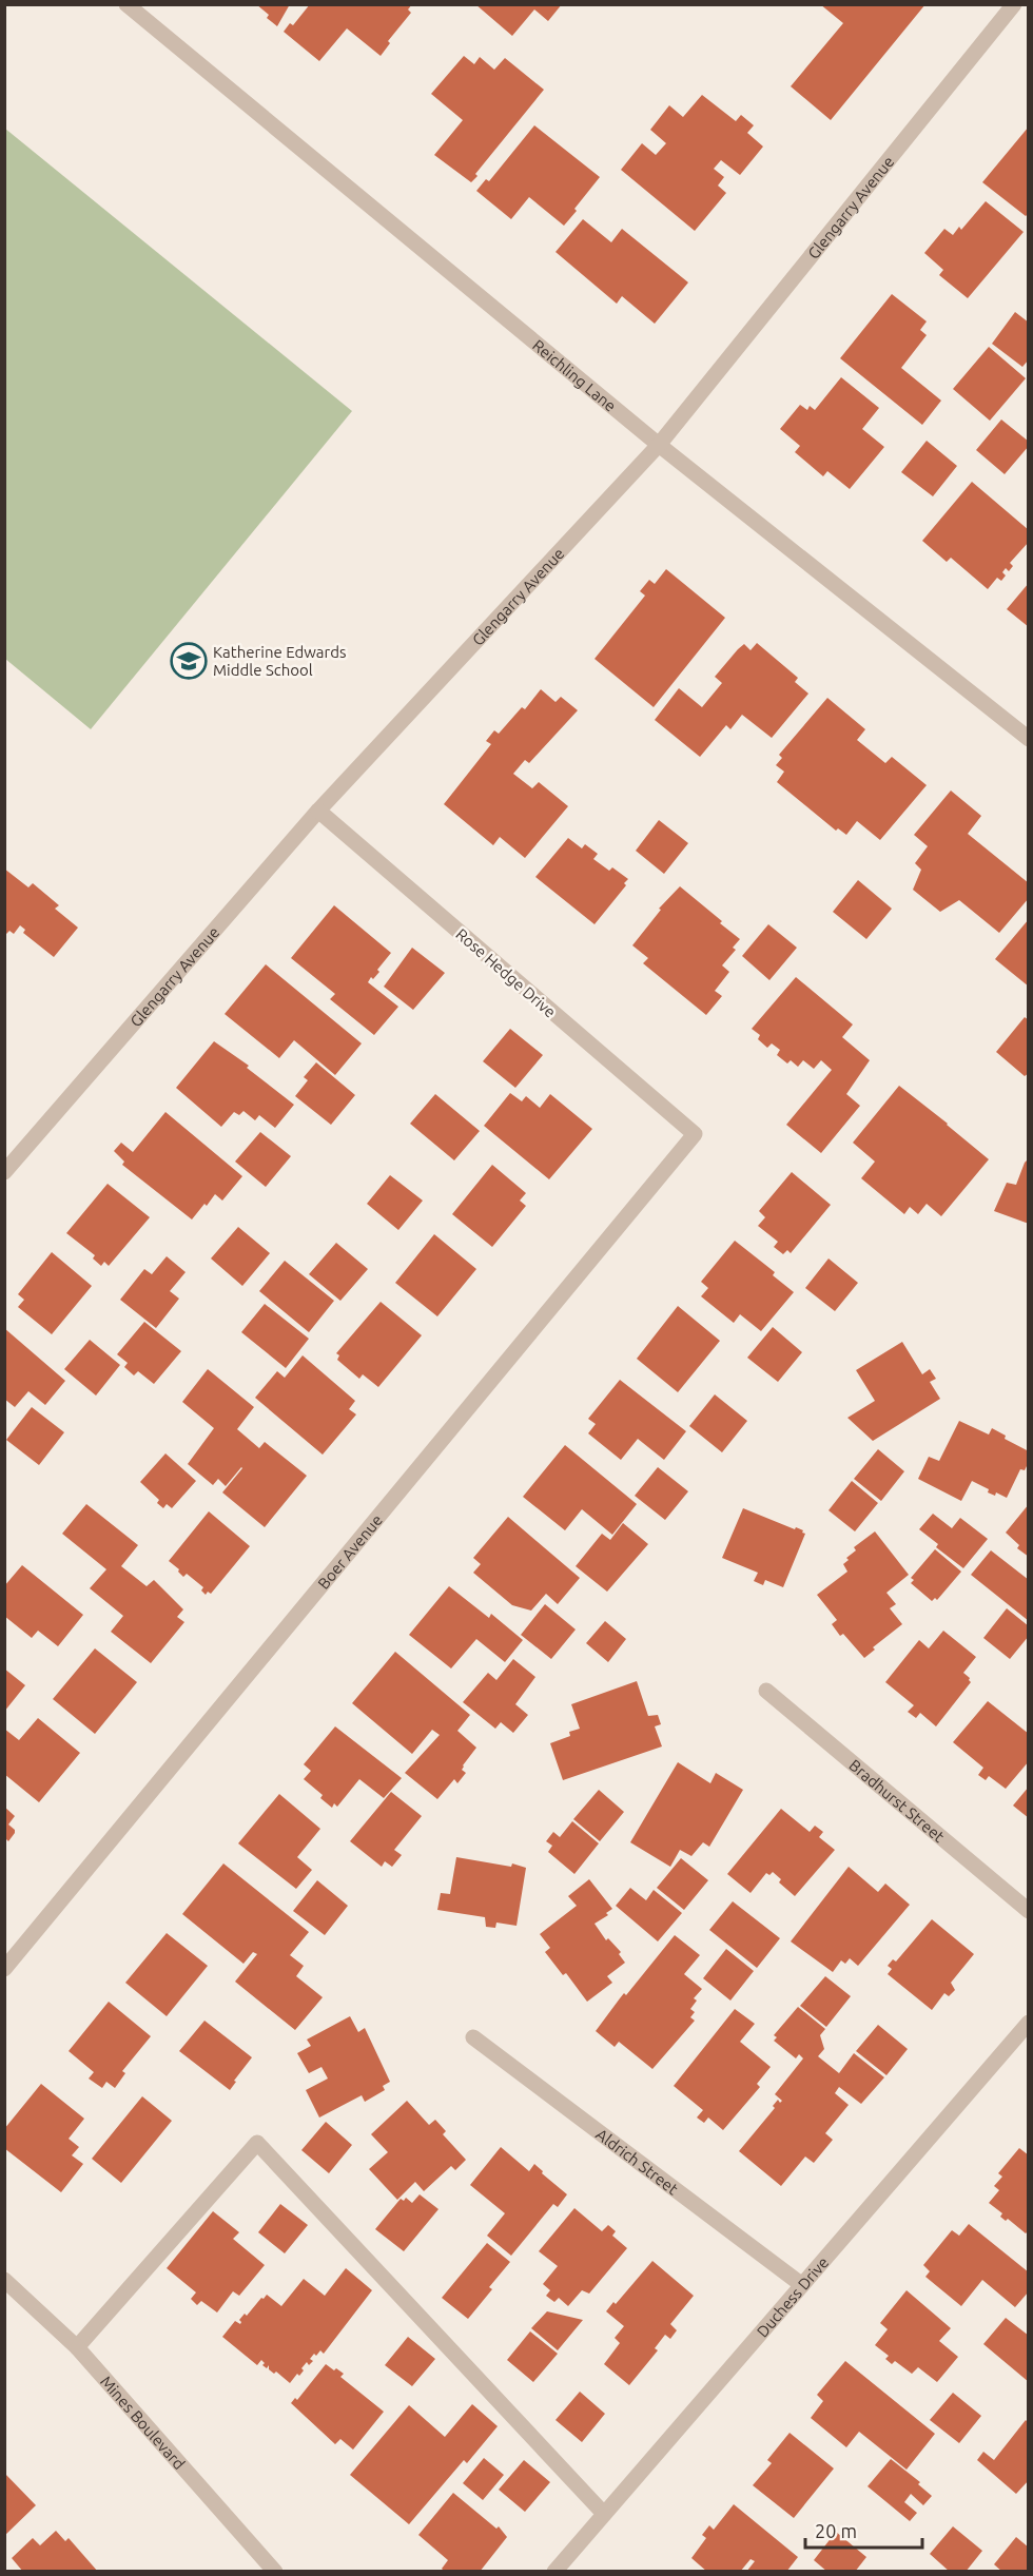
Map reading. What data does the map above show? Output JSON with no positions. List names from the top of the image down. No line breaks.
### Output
{"streets":{"street":["Glengarry Avenue","Reichling Lane","Rose Hedge Drive","Boer Avenue","Bradhurst Street","Aldrich Street","Duchess Drive","Mines Boulevard"]},"crossings":[["Glengarry Avenue","Reichling Lane"],["Glengarry Avenue","Rose Hedge Drive"],["Rose Hedge Drive","Boer Avenue"],["Aldrich Street","Duchess Drive"]],"places":{"school or university":["Katherine Edwards Middle School"]},"scale_bar":"20 m"}
